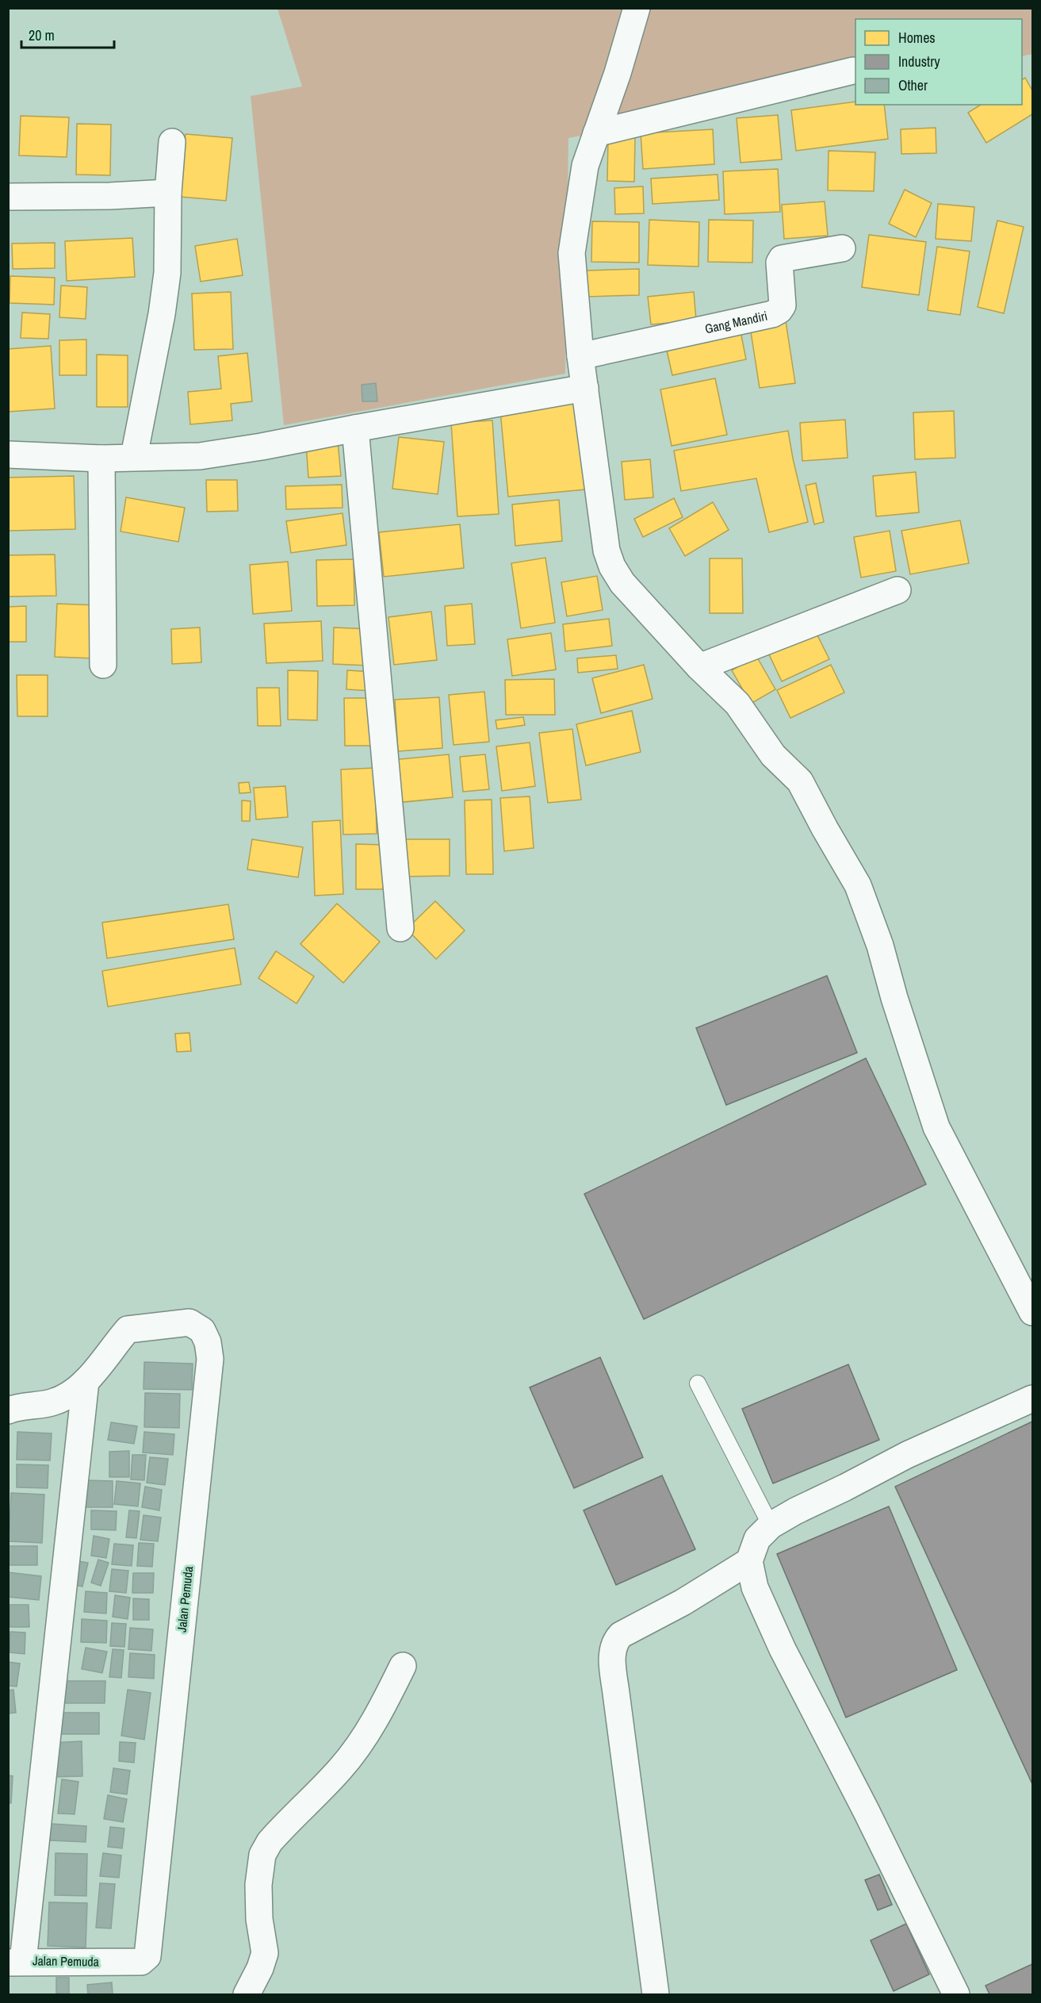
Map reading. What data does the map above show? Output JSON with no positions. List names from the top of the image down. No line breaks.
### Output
{"streets":{"street":["Gang Mandiri","Jalan Pemuda"]},"legend":["Homes","Industry","Other"],"scale_bar":"20 m"}
